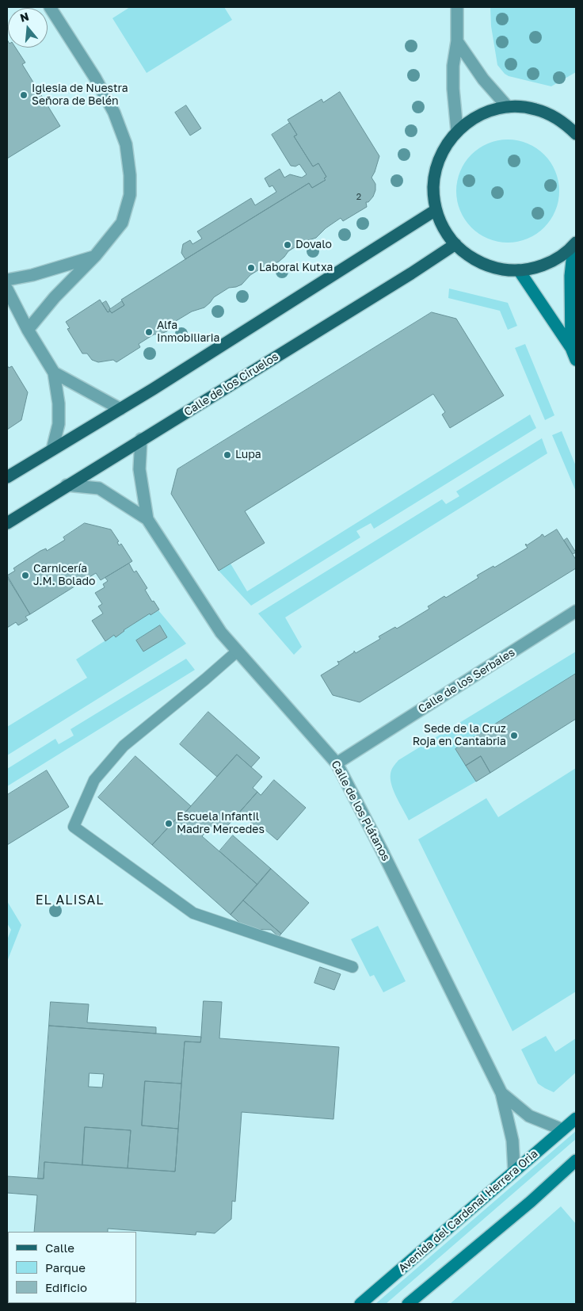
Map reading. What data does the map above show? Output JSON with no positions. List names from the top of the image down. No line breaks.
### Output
{"streets":{"main road":["Calle de los Ciruelos","Avenida del Cardenal Herrera Oria"],"street":["Calle de los Serbales","Calle de los Plátanos"]},"crossings":[["Calle de los Ciruelos","Calle de los Plátanos"],["Calle de los Serbales","Calle de los Plátanos"],["Calle de los Plátanos","Avenida del Cardenal Herrera Oria"]],"districts":["EL ALISAL"],"places":["Iglesia de Nuestra Señora de Belén","Dovalo","Laboral Kutxa","Alfa Inmobiliaria","Lupa","Carnicería J.M. Bolado","Sede de la Cruz Roja en Cantabria","Escuela Infantil Madre Mercedes"],"house_numbers":["2"],"legend":["Calle","Parque","Edificio"],"north":"top"}
